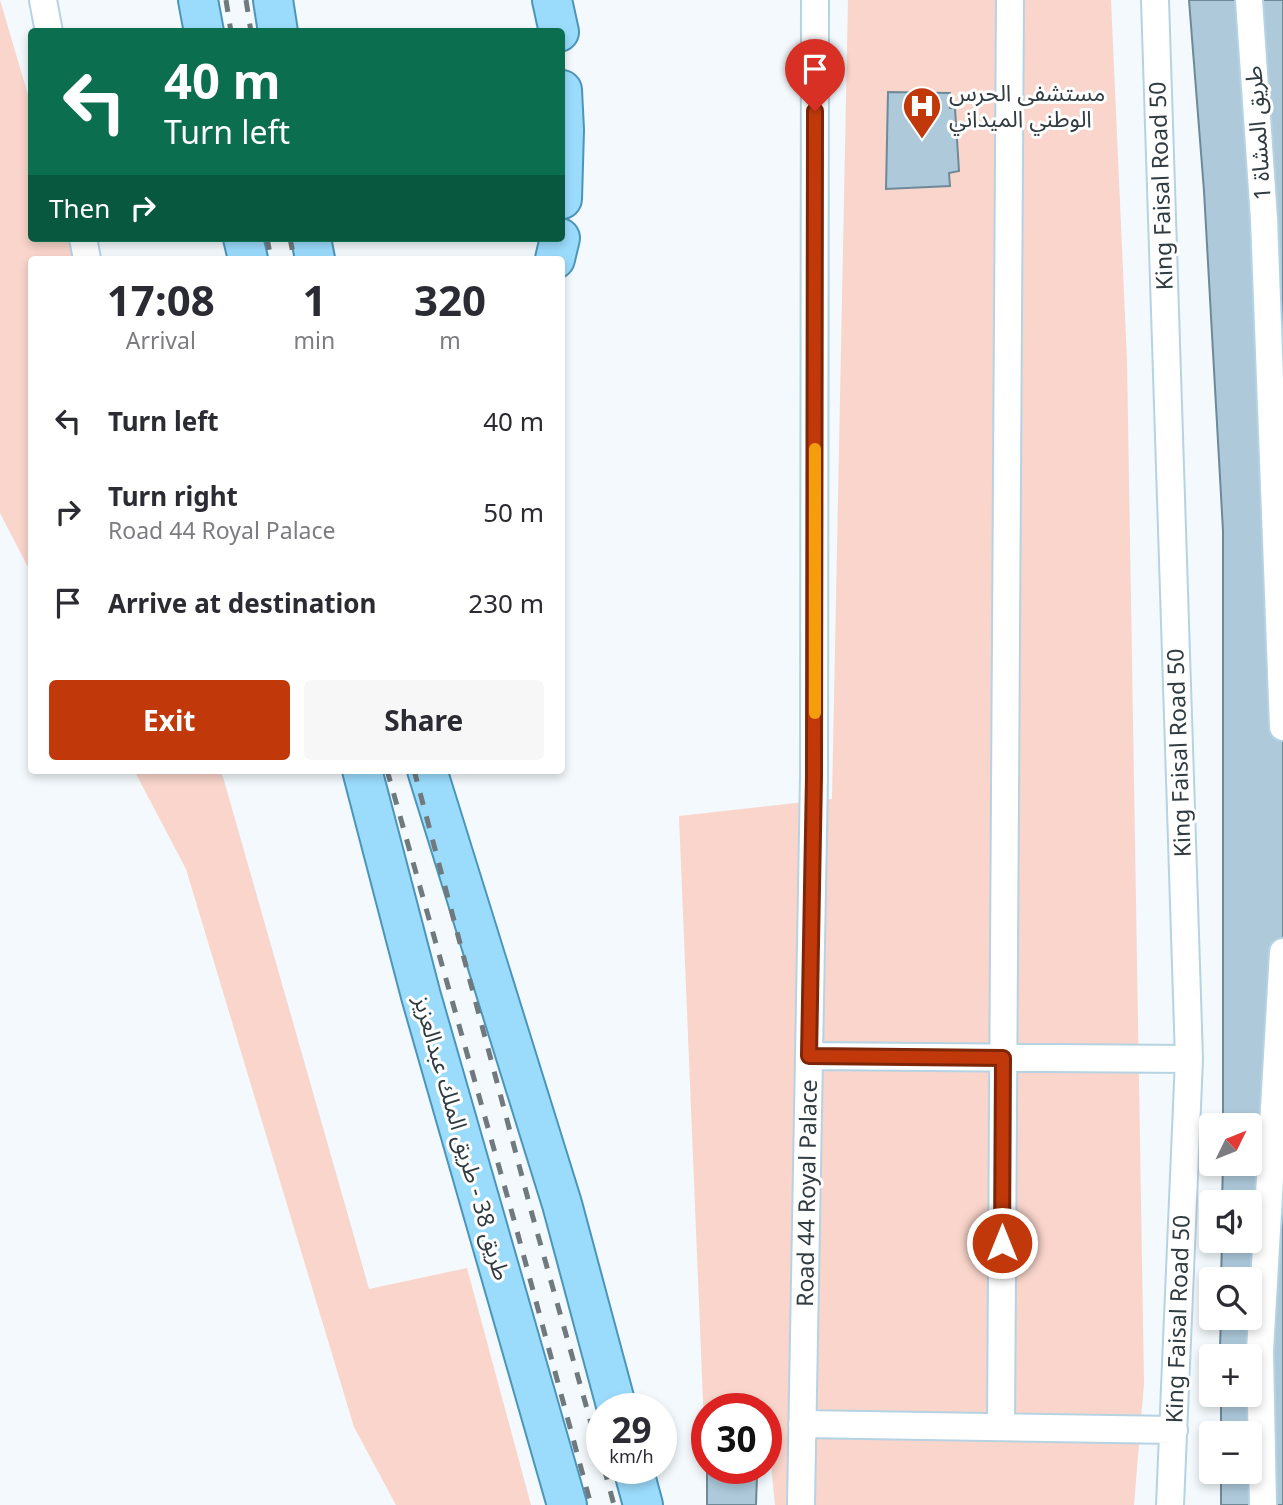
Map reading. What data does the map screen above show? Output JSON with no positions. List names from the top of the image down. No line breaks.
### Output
{"streets":{"main road":["طريق 38 - طريق الملك عبدالعزيز"],"street":["طريق المشاة 1","King Faisal Road 50","Road 44 Royal Palace"]},"places":{"hospital":["مستشفى الحرس الوطني الميداني"]},"north":"top right","page":{"turn":["40 m","Turn left"],"then":"Then","eta":["17:08","Arrival","1","min","320","m"],"list":[{"name":"Turn left","value":"40 m"},{"name":"Turn right","note":"Road 44 Royal Palace","value":"50 m"},{"name":"Arrive at destination","value":"230 m"}],"buttons":["Exit","Share"],"map_buttons":["+","−"],"speed":"29 km/h","limit":"30"}}
